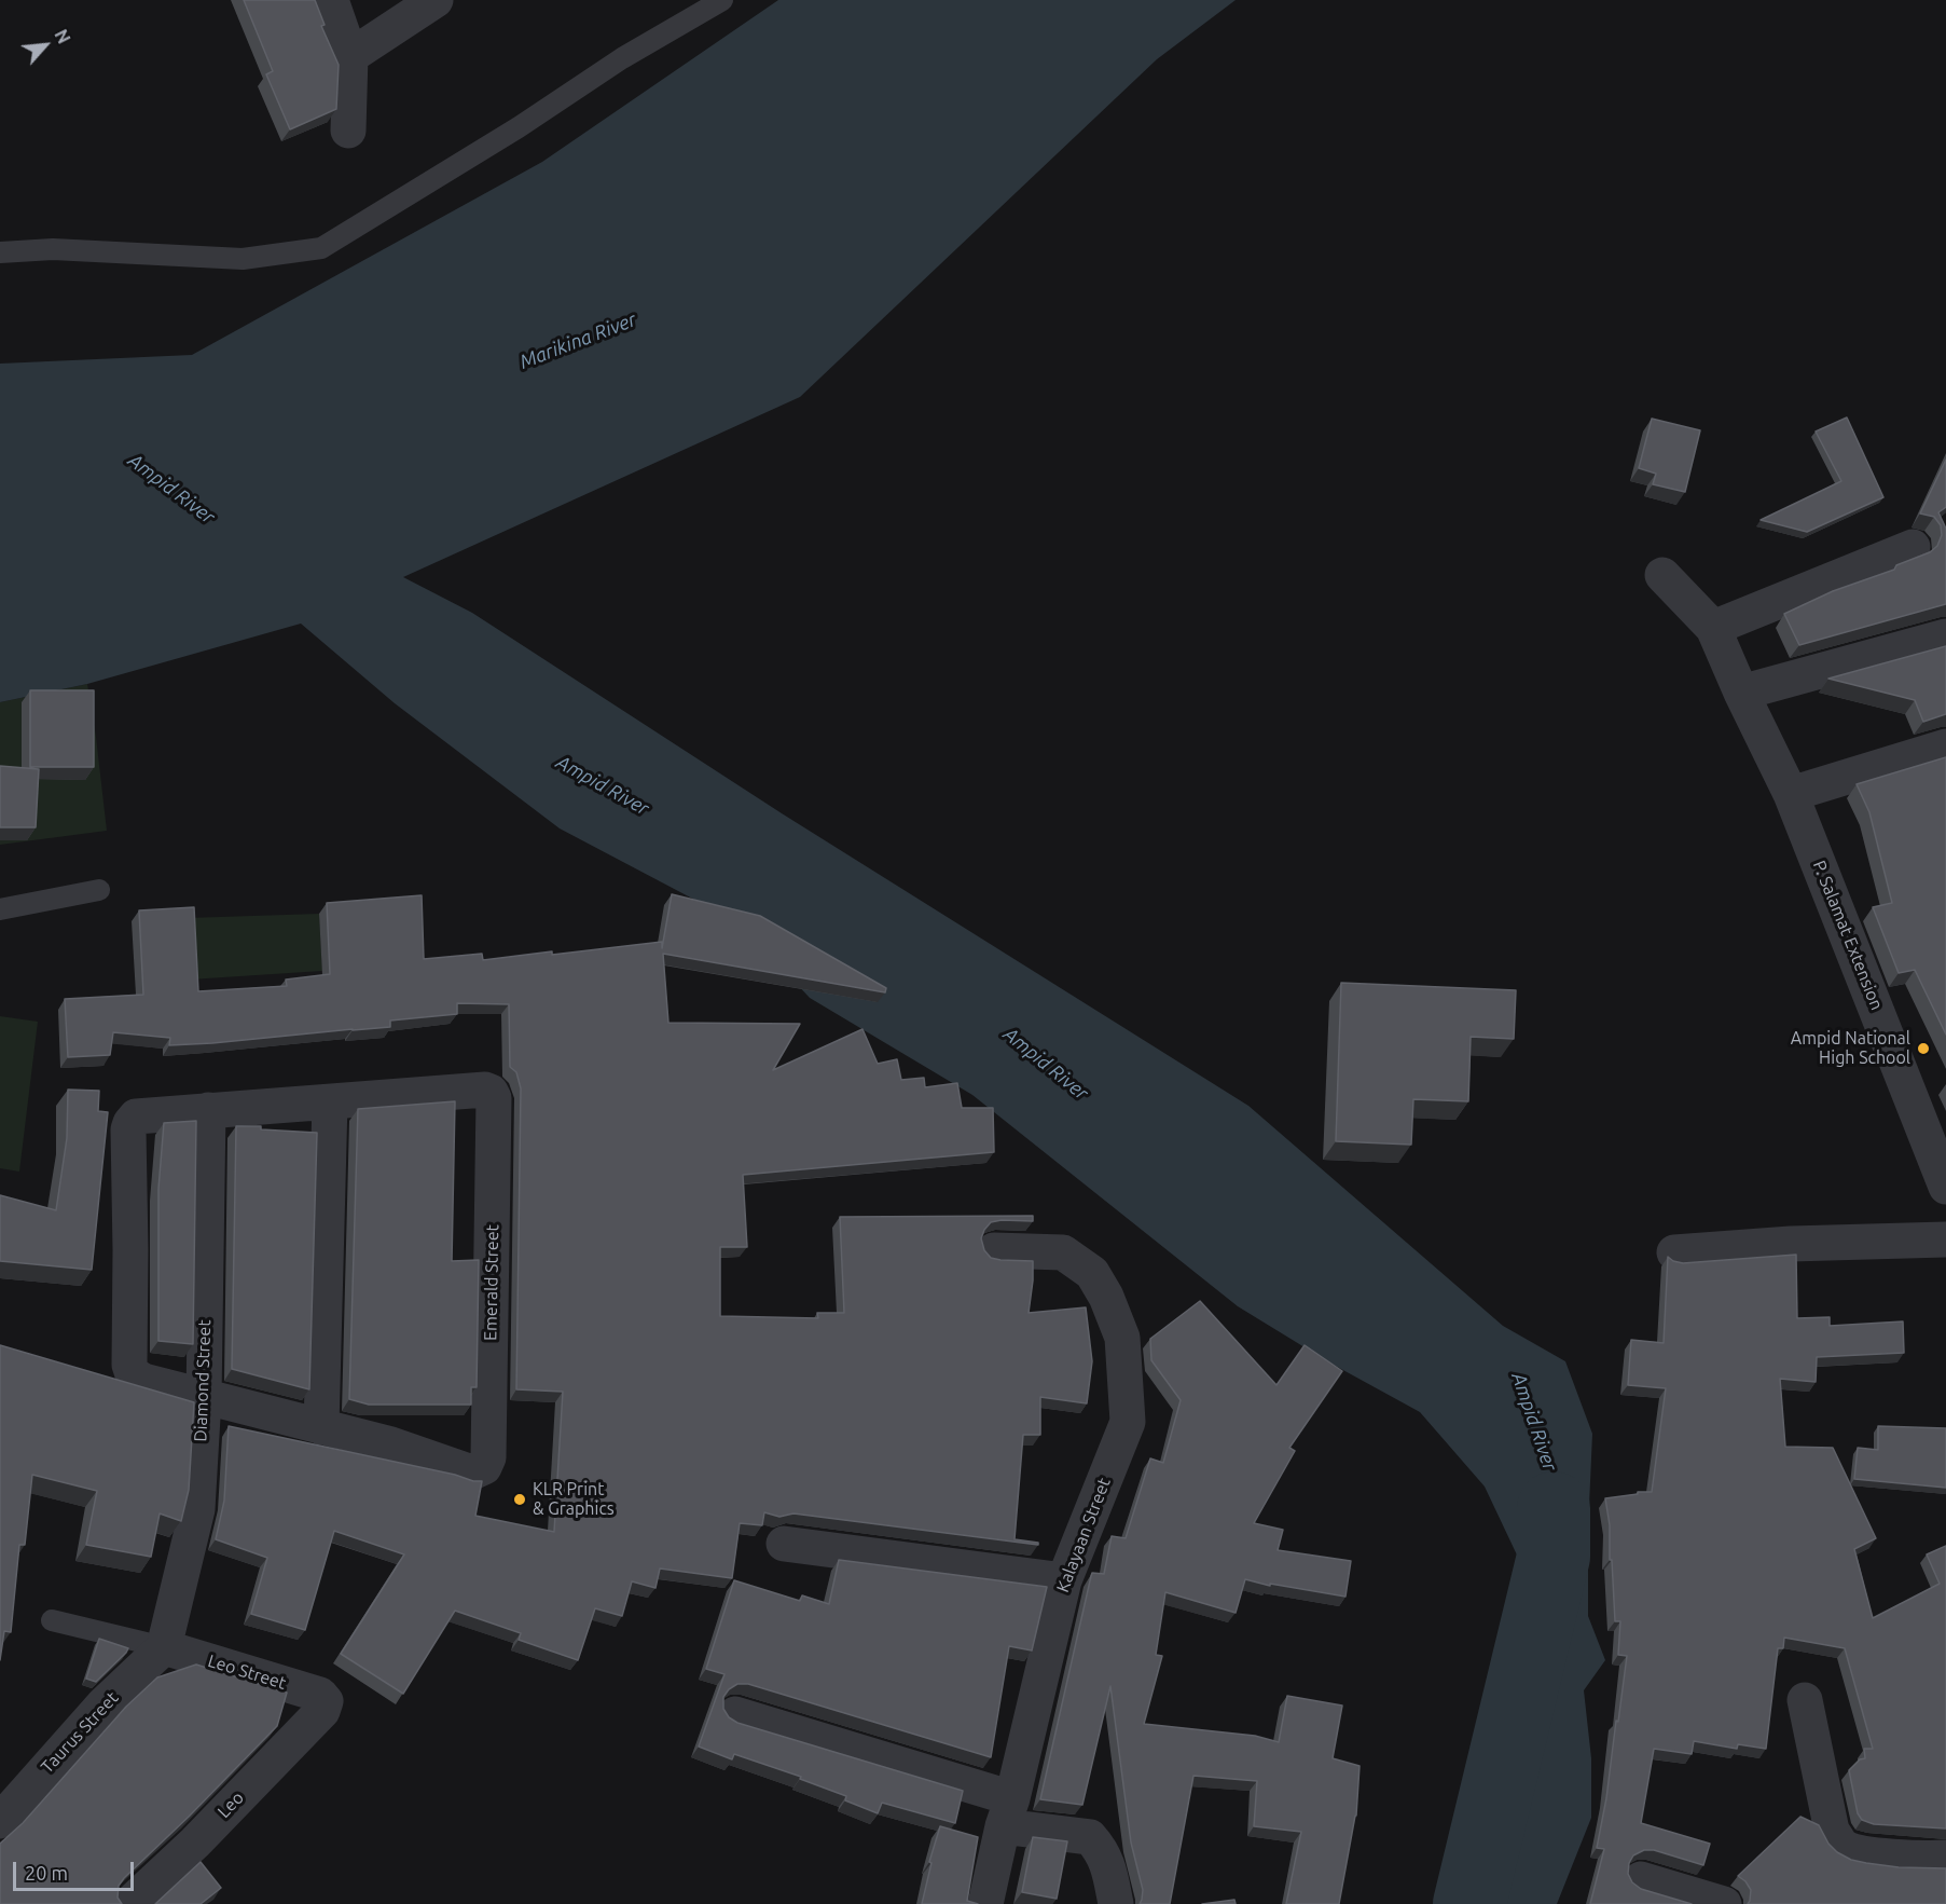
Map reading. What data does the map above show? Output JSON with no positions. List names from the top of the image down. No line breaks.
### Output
{"streets":{"street":["P. Salamat Extension","Emerald Street","Diamond Street","Kalayaan Street","Leo Street","Taurus Street","Leo"]},"crossings":[["Diamond Street","Leo Street"],["Diamond Street","Taurus Street"],["Leo Street","Taurus Street"],["Leo Street","Leo"]],"water":["Marikina River","Ampid River"],"places":["Ampid National High School","KLR Print & Graphics"],"scale_bar":"20 m","north":"top right"}
